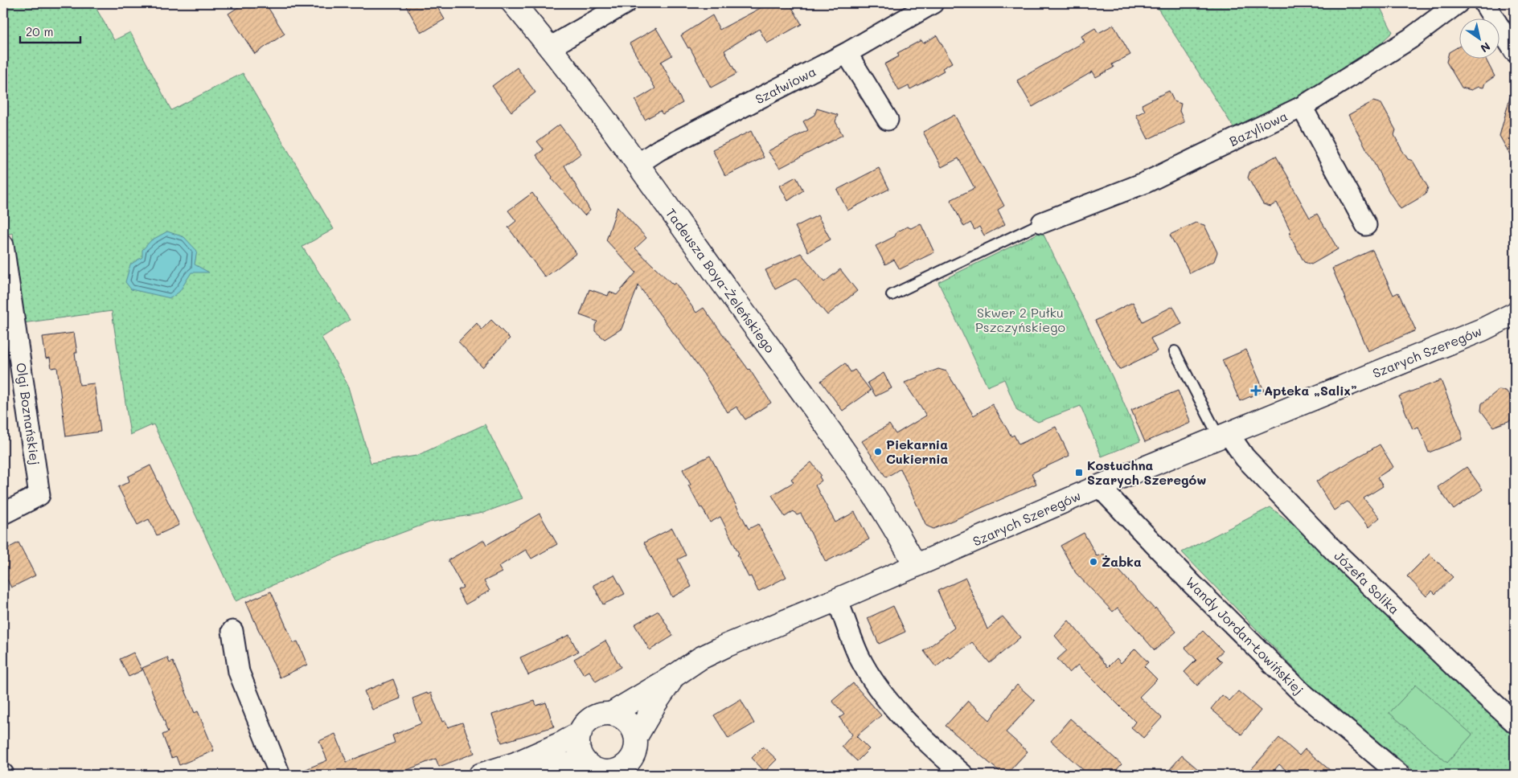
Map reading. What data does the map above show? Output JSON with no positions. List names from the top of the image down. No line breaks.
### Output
{"streets":{"street":["Szałwiowa","Bazyliowa","Tadeusza Boya-Żeleńskiego","Szarych Szeregów","Olgi Boznańskiej","Józefa Solika","Wandy Jordan-Łowińskiej"]},"crossings":[["Szałwiowa","Tadeusza Boya-Żeleńskiego"],["Tadeusza Boya-Żeleńskiego","Szarych Szeregów"],["Szarych Szeregów","Józefa Solika"],["Szarych Szeregów","Wandy Jordan-Łowińskiej"]],"parks":["Skwer 2 Pułku Pszczyńskiego"],"places":{"health":["Apteka „Salix”"],"other":["Piekarnia Cukiernia","Żabka"],"transit":["Kostuchna Szarych Szeregów"]},"scale_bar":"20 m","north":"bottom right"}
